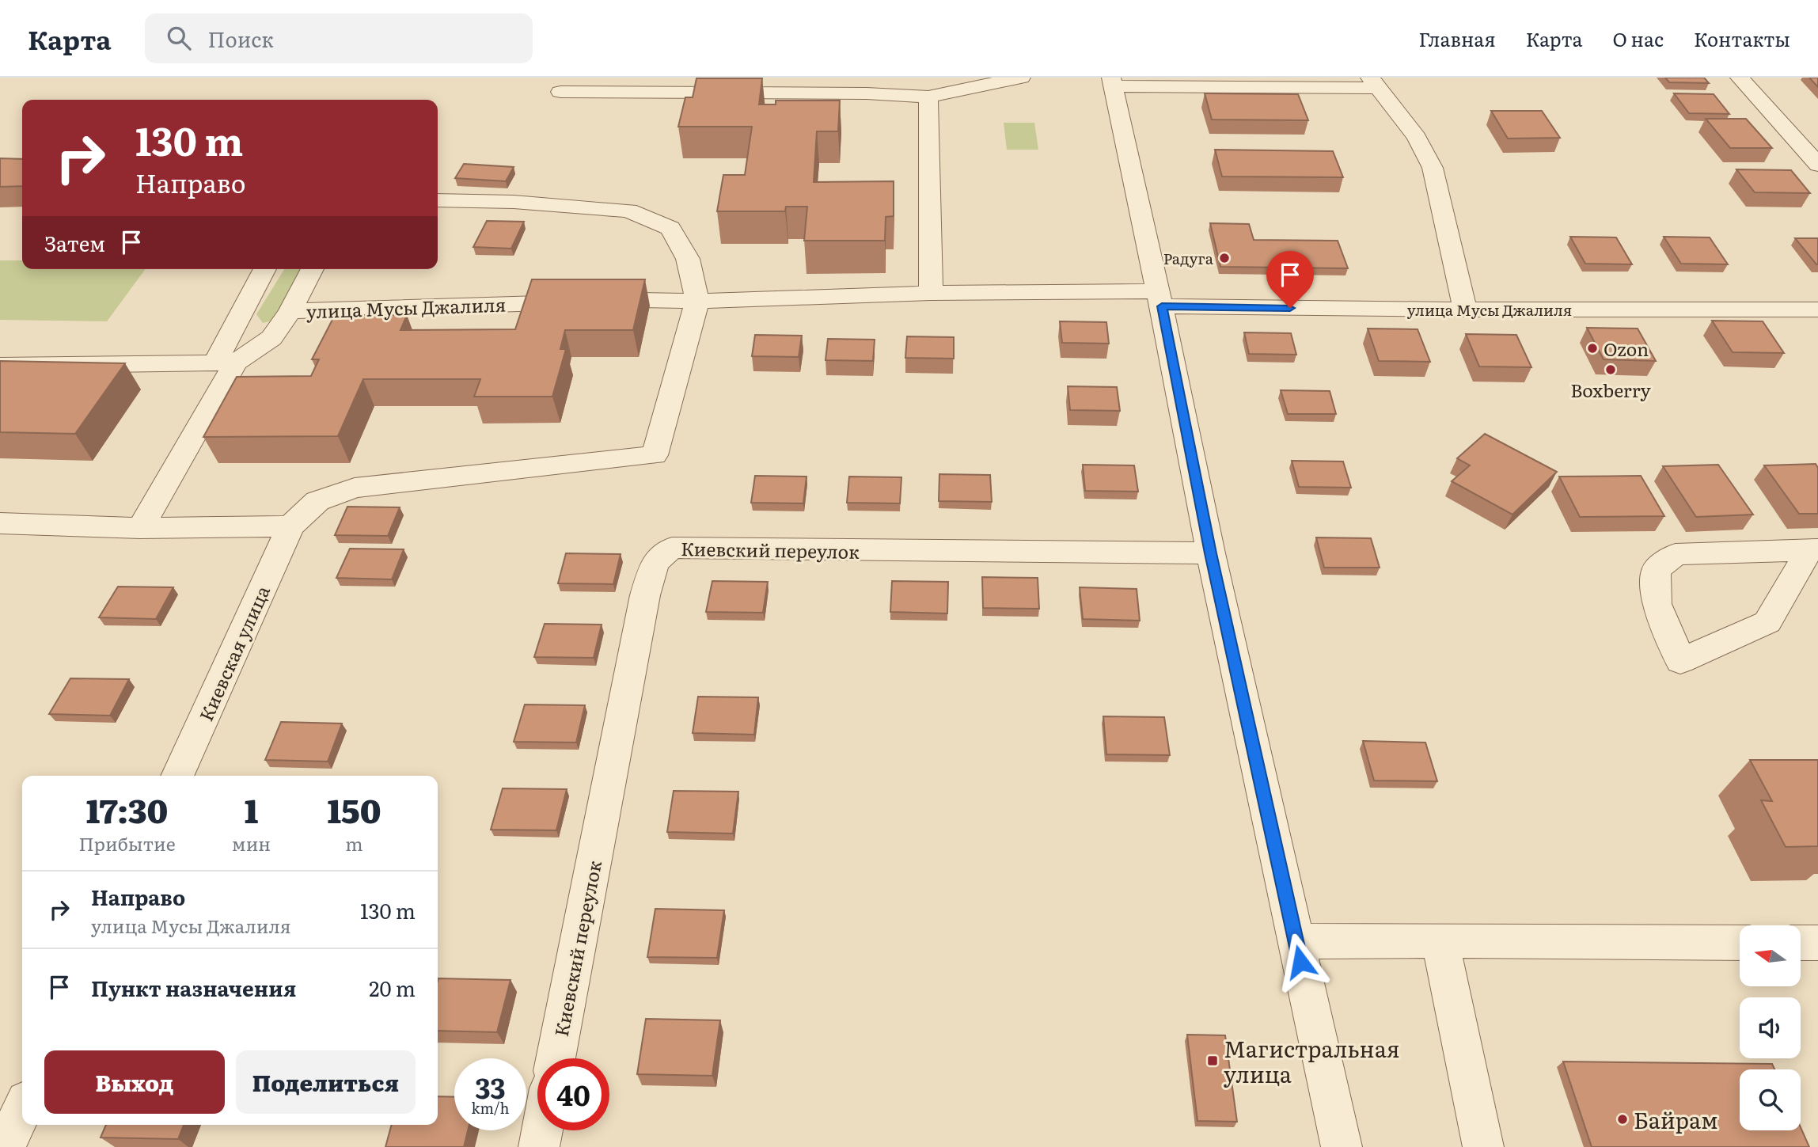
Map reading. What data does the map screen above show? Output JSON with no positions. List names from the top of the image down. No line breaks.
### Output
{"streets":{"street":["улица Мусы Джалиля","Киевский переулок","Киевская улица"]},"places":{"other":["Радуга","Ozon","Boxberry","Байрам"],"transit":["Магистральная улица"]},"north":"left","page":{"header":"Карта","search":"Поиск","nav":["Главная","Карта","О нас","Контакты"],"turn":["130 m","Направо"],"then":"Затем","eta":["17:30","Прибытие","1","мин","150","m"],"list":[{"name":"Направо","note":"улица Мусы Джалиля","value":"130 m"},{"name":"Пункт назначения","value":"20 m"}],"buttons":["Выход","Поделиться"],"speed":"33 km/h","limit":"40"}}
